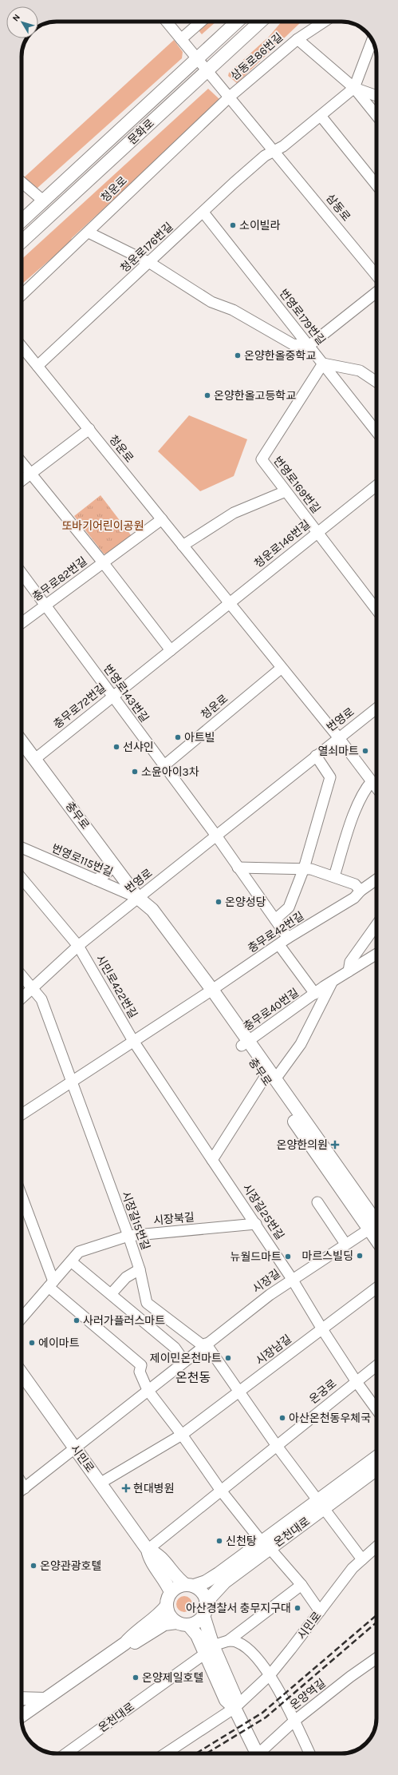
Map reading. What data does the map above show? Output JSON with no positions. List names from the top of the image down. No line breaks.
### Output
{"streets":{"main road":["문화로","충무로","시민로","온천대로"],"street":["삼동로86번길","청운로","삼동로","청운로176번길","번영로179번길","번영로169번길","청운로146번길","충무로82번길","번영로143번길","충무로72번길","번영로","번영로115번길","충무로42번길","시민로422번길","충무로40번길","시장길25번길","시장북길","시장길15번길","시장길","시장남길","온궁로","온양역길"]},"crossings":[["삼동로86번길","청운로"],["삼동로86번길","삼동로"],["문화로","삼동로"],["청운로","삼동로"],["청운로","청운로176번길"],["청운로","청운로146번길"],["청운로","충무로82번길"],["청운로","번영로143번길"],["청운로","충무로72번길"],["청운로","번영로"],["삼동로","청운로176번길"],["청운로176번길","번영로179번길"],["번영로179번길","번영로169번길"],["번영로169번길","청운로146번길"],["청운로146번길","충무로72번길"],["충무로82번길","번영로143번길"],["번영로143번길","충무로72번길"],["번영로143번길","번영로"],["충무로72번길","충무로"],["번영로","충무로"],["번영로","번영로115번길"],["번영로","시민로422번길"],["충무로","번영로115번길"],["충무로","충무로42번길"],["충무로","충무로40번길"],["충무로42번길","충무로40번길"],["시민로422번길","시장길25번길"],["시장길25번길","시장북길"],["시장길25번길","시장길"],["시장북길","시장길15번길"],["시장길15번길","시장길"],["시장길","시민로"],["시장남길","시민로"],["온궁로","시민로"],["온궁로","온천대로"],["시민로","온천대로"]],"districts":["온천동"],"parks":["또바기어린이공원"],"places":{"other":["소이빌라","온양한올중학교","온양한올고등학교","아트빌","선샤인","열쇠마트","소윤아이3차","온양성당","마르스빌딩","뉴월드마트","사러가플러스마트","에이마트","제이민온천마트","아산온천동우체국","신천탕","온양관광호텔","아산경찰서 충무지구대","온양제일호텔"],"health":["온양한의원","현대병원"]},"north":"top left"}
